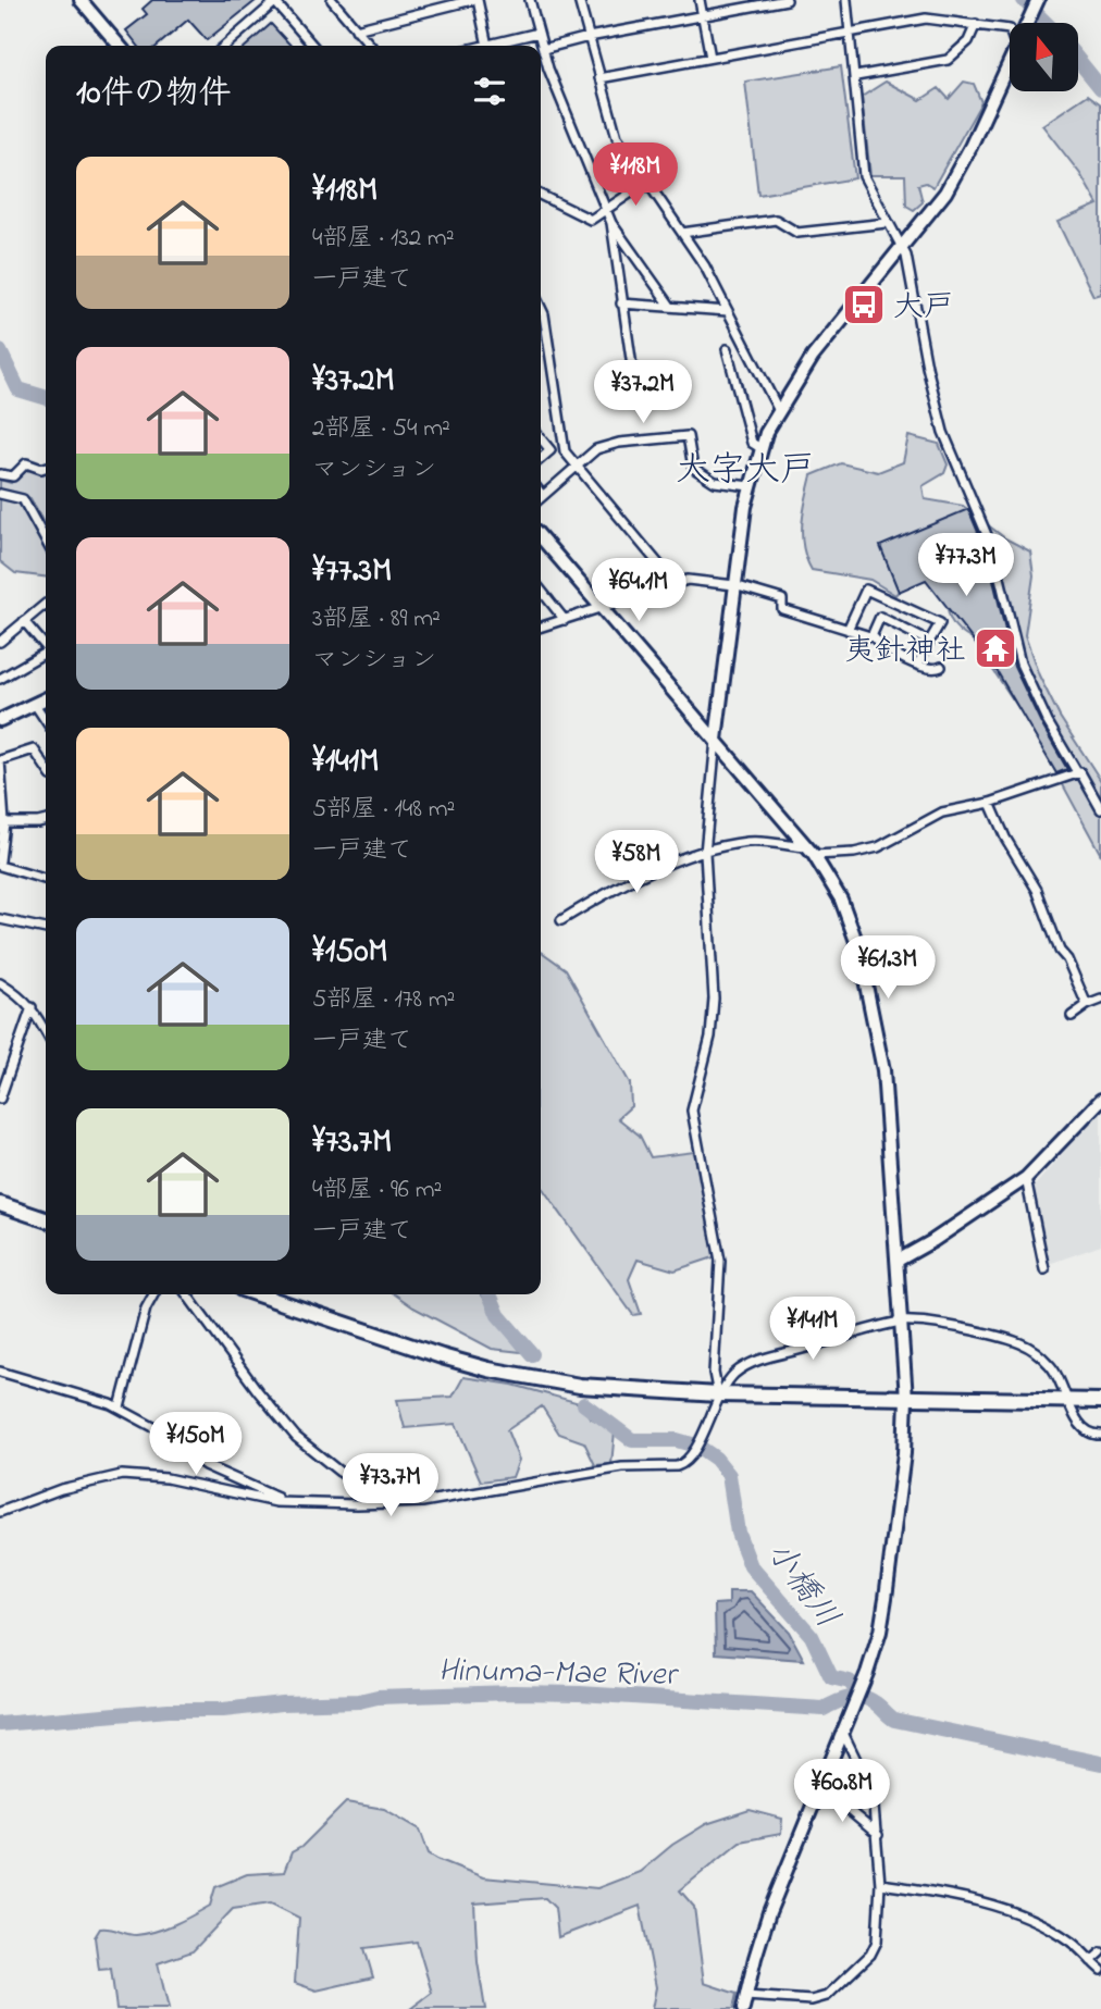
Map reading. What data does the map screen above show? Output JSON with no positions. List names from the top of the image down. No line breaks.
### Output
{"districts":["大字大戸"],"water":["小橋川","Hinuma-Mae River"],"places":{"bus stop":["大戸"],"temple":["夷針神社"]},"north":"top","page":{"heading":"10件の物件","list":[{"name":"¥118M","note":"4部屋 · 132 m² · 一戸建て"},{"name":"¥37.2M","note":"2部屋 · 54 m² · マンション"},{"name":"¥77.3M","note":"3部屋 · 89 m² · マンション"},{"name":"¥141M","note":"5部屋 · 148 m² · 一戸建て"},{"name":"¥150M","note":"5部屋 · 178 m² · 一戸建て"},{"name":"¥73.7M","note":"4部屋 · 96 m² · 一戸建て"}],"price":["¥118M","¥37.2M","¥77.3M","¥64.1M","¥58M","¥61.3M","¥141M","¥150M","¥73.7M","¥60.8M"]}}
